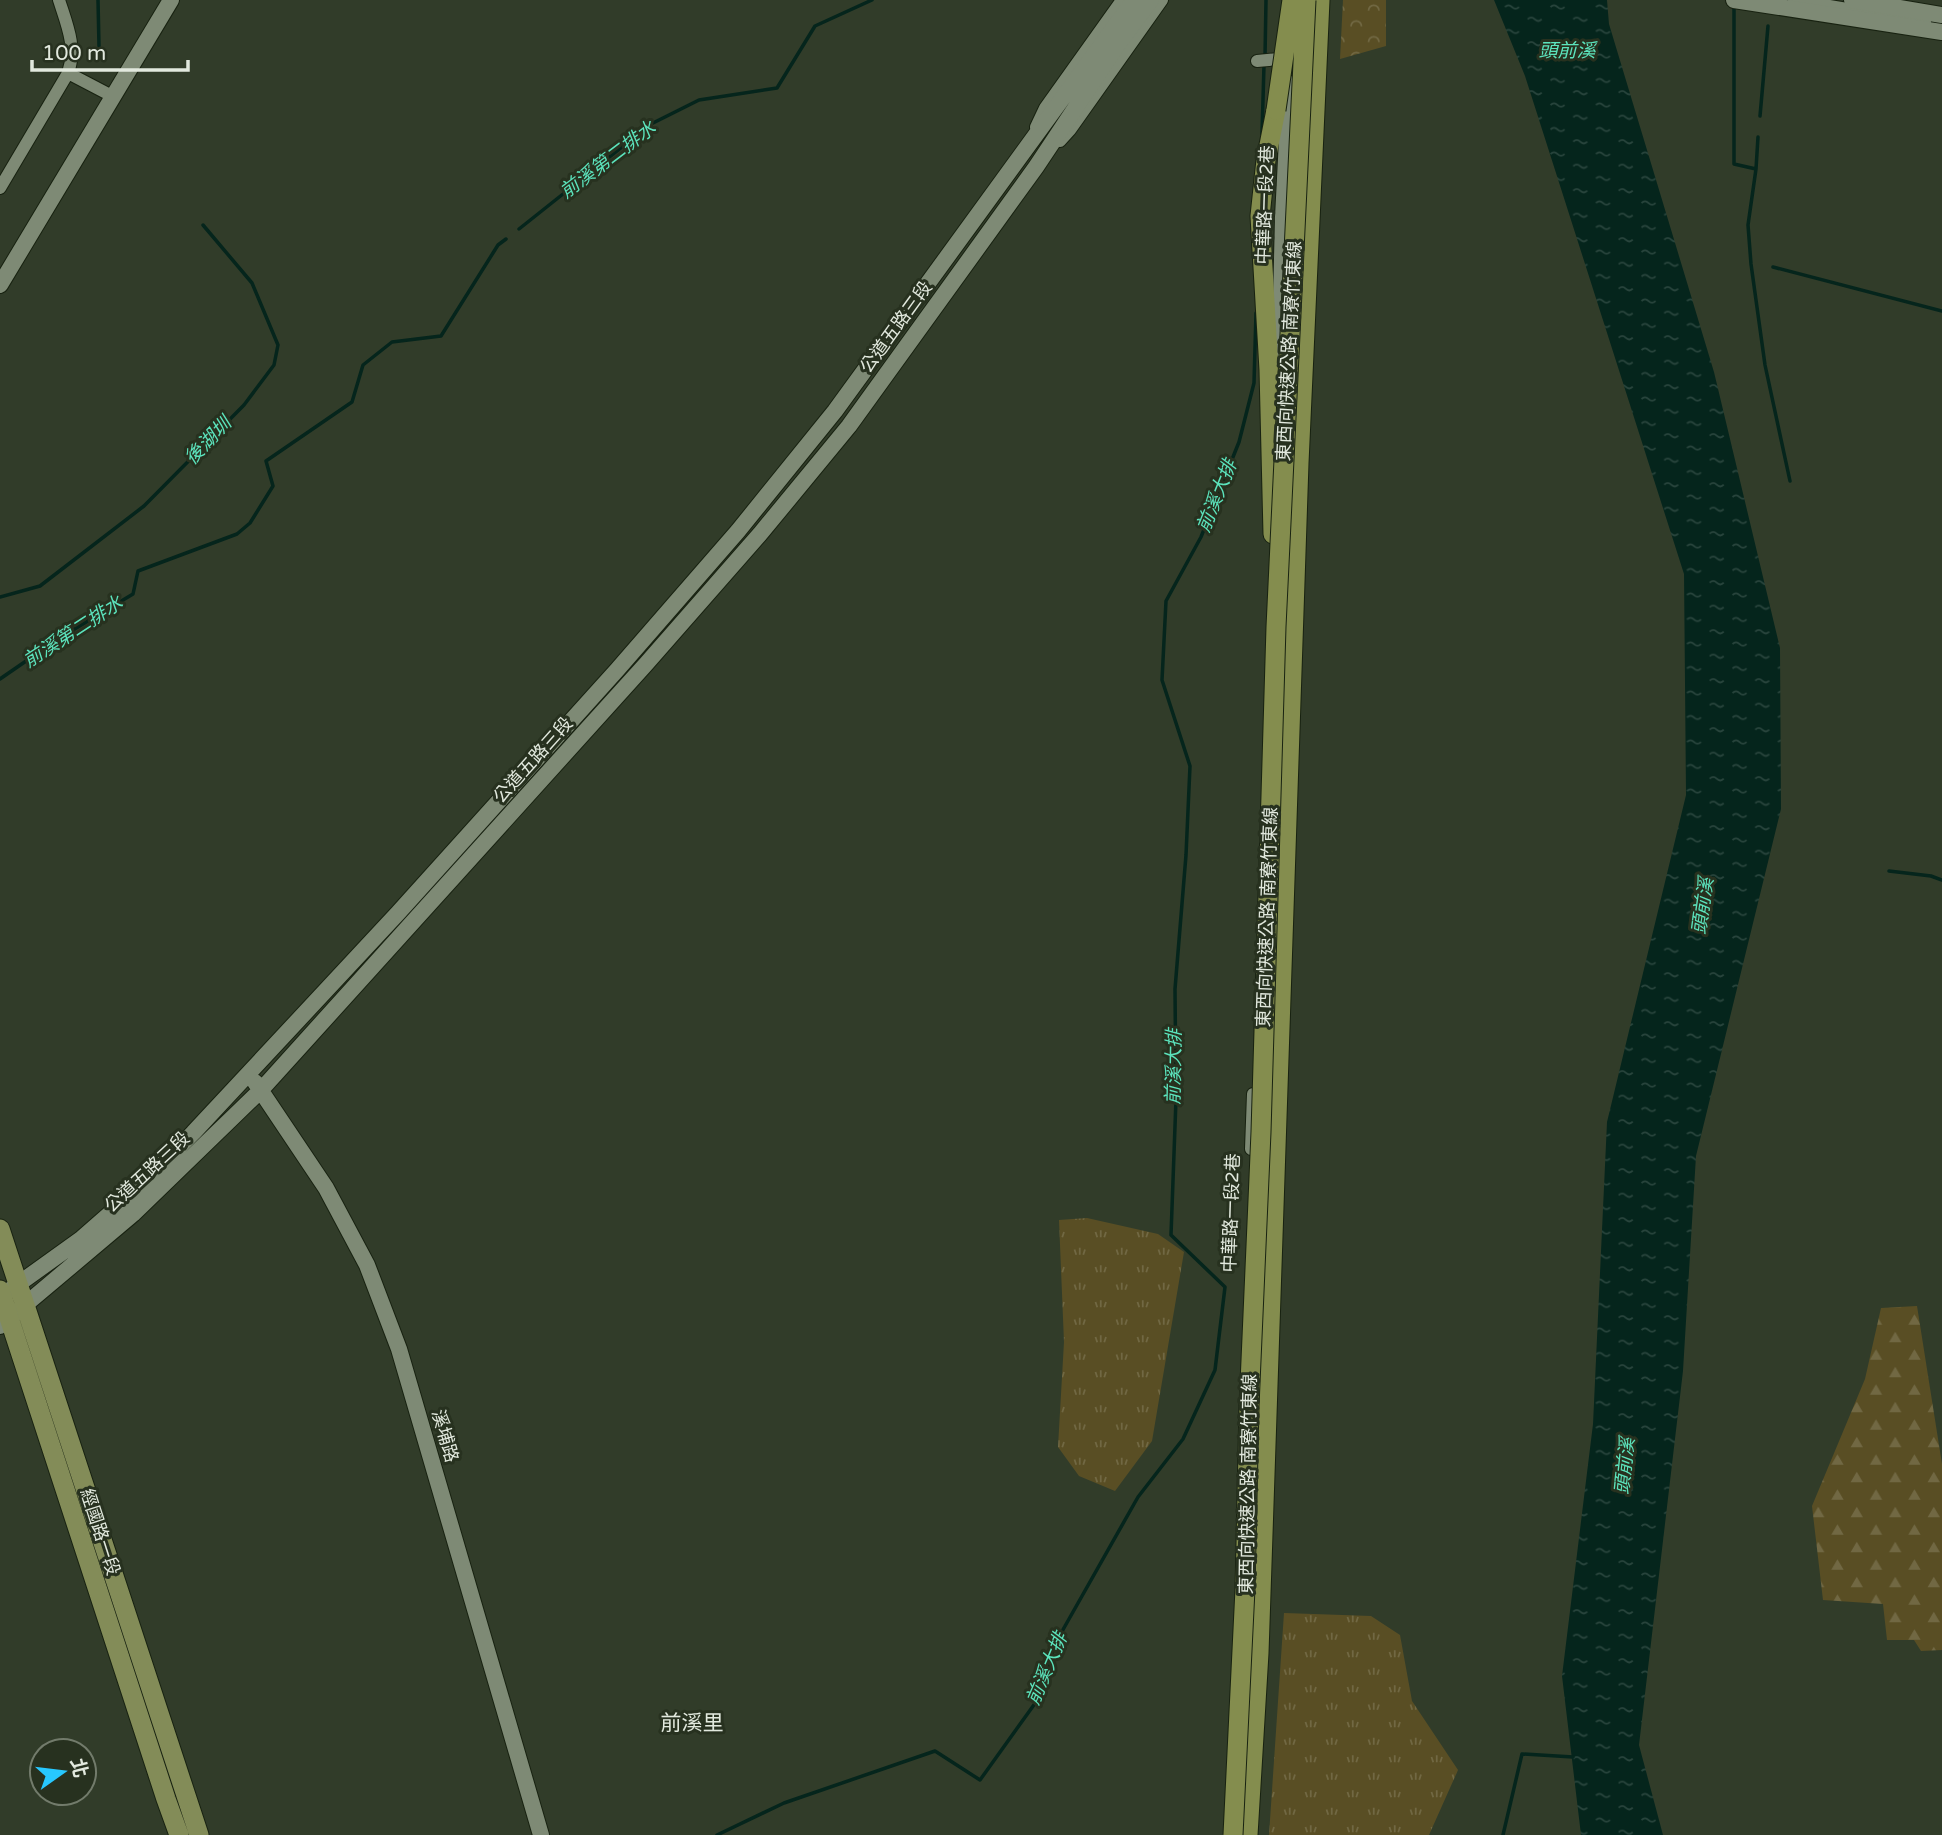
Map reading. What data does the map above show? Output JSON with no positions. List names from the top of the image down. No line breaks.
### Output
{"streets":{"highway":["東西向快速公路 南寮竹東線"],"main road":["經國路一段"],"street":["中華路一段2巷","公道五路三段","溪埔路"]},"crossings":[["公道五路三段","溪埔路"],["公道五路三段","經國路一段"]],"districts":["前溪里"],"water":["頭前溪","前溪第二排水","後湖圳","前溪大排"],"scale_bar":"100 m","north":"right"}
